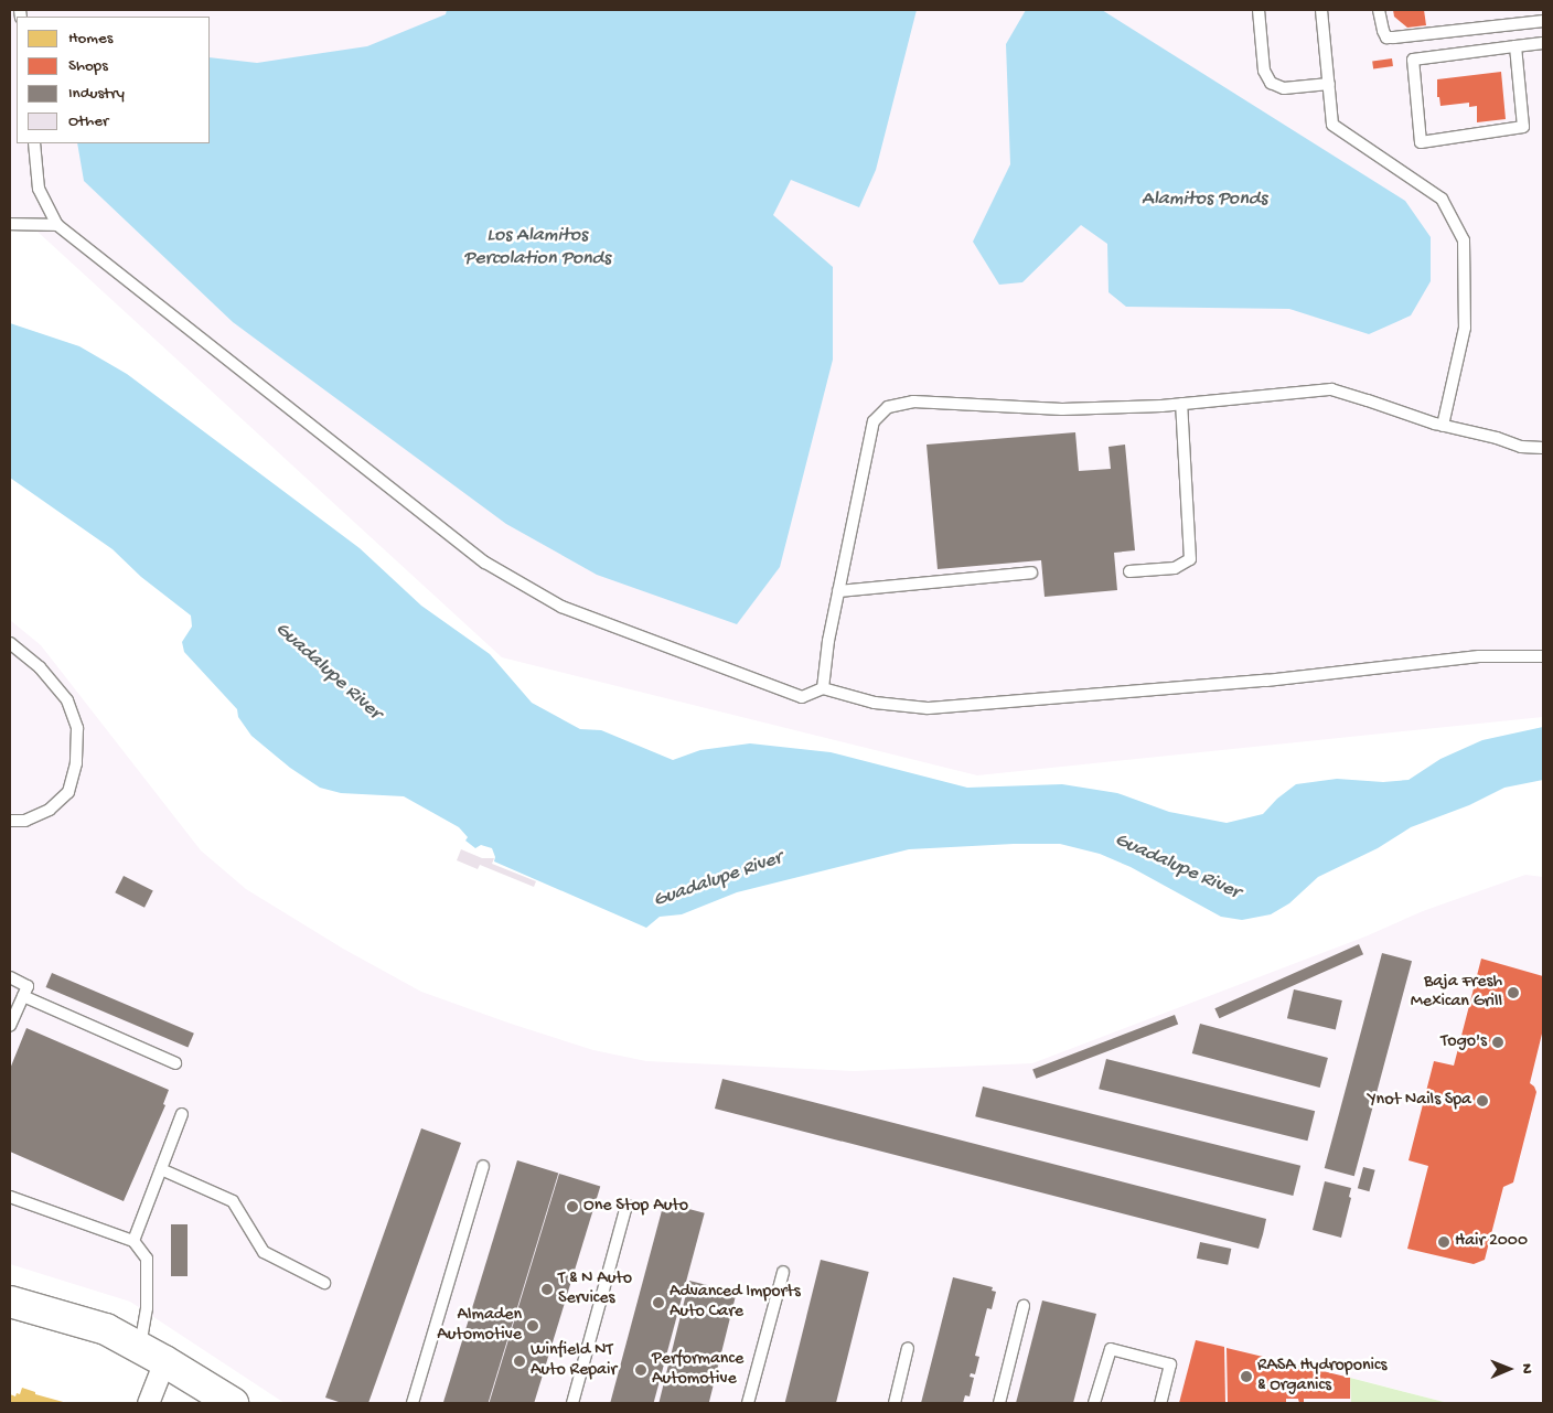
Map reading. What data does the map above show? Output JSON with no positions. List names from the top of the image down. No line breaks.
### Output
{"water":["Alamitos Ponds","Los Alamitos Percolation Ponds","Guadalupe River"],"places":["Baja Fresh Mexican Grill","Togo's","Ynot Nails Spa","One Stop Auto","Hair 2000","T & N Auto Services","Advanced Imports Auto Care","Almaden Automotive","Winfield NT Auto Repair","Performance Automotive","RASA Hydroponics & Organics"],"legend":["Homes","Shops","Industry","Other"],"north":"right"}
